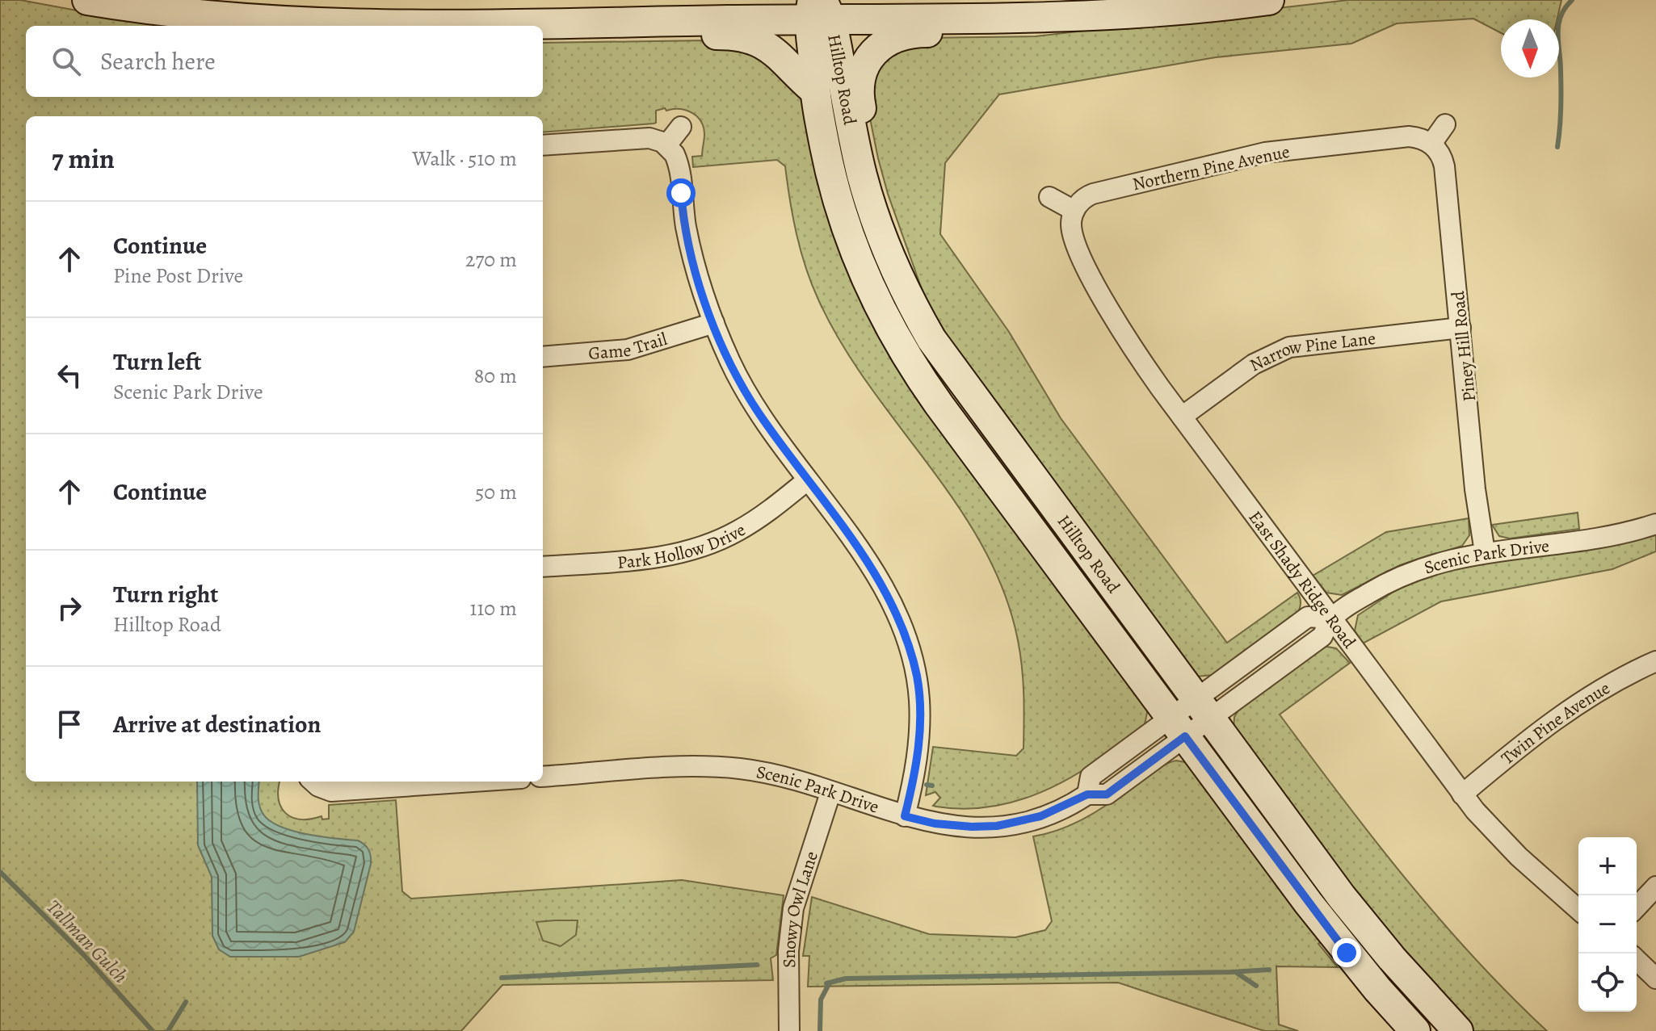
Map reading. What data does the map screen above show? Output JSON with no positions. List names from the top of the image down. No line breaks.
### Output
{"streets":{"main road":["Hilltop Road"],"street":["Northern Pine Avenue","Game Trail","Piney Hill Road","Narrow Pine Lane","Park Hollow Drive","Scenic Park Drive","East Shady Ridge Road","Twin Pine Avenue","Snowy Owl Lane"]},"crossings":[["Hilltop Road","Scenic Park Drive"],["Northern Pine Avenue","Piney Hill Road"],["Northern Pine Avenue","East Shady Ridge Road"],["Piney Hill Road","Narrow Pine Lane"],["Piney Hill Road","Scenic Park Drive"],["Narrow Pine Lane","East Shady Ridge Road"],["Scenic Park Drive","East Shady Ridge Road"],["Scenic Park Drive","Snowy Owl Lane"],["East Shady Ridge Road","Twin Pine Avenue"]],"water":["Tallman Gulch"],"north":"bottom","page":{"search":"Search here","heading":["7 min","Walk · 510 m"],"list":[["Continue","Pine Post Drive","270 m"],["Turn left","Scenic Park Drive","80 m"],["Continue","50 m"],["Turn right","Hilltop Road","110 m"],"Arrive at destination"],"map_buttons":["+","−"]}}
